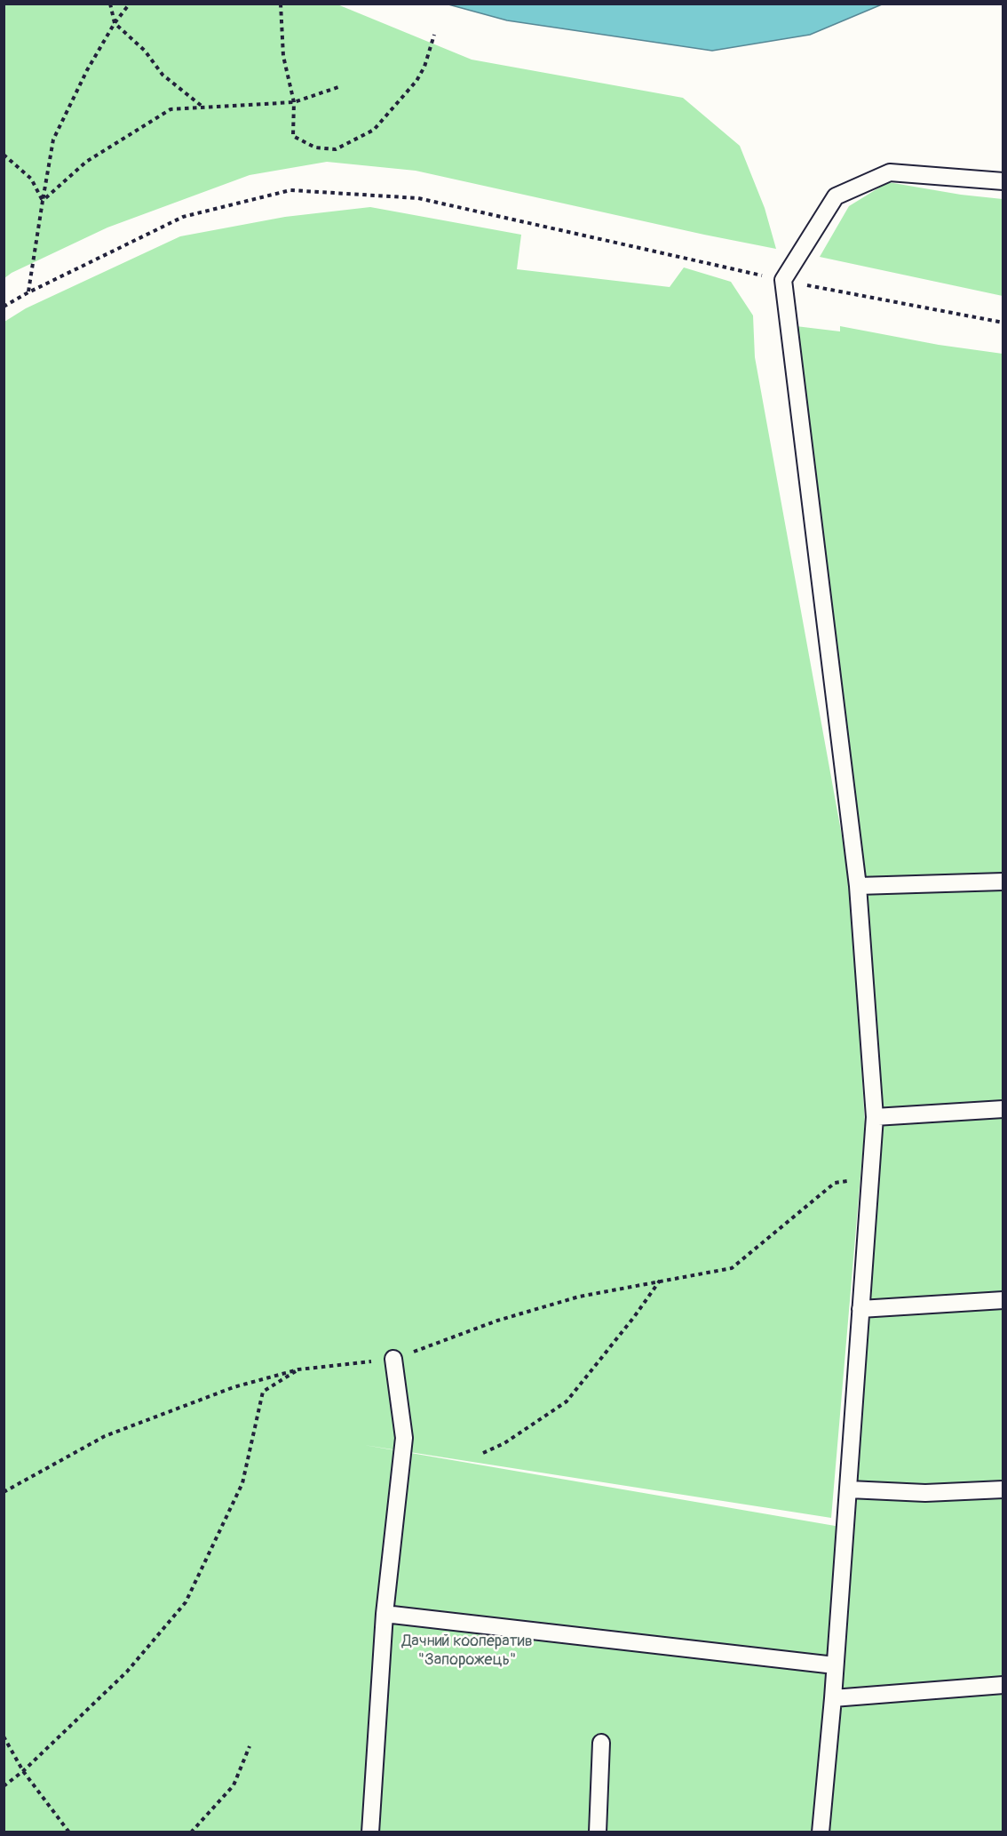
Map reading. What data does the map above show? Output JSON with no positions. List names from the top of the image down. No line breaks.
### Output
{"parks":["Дачний кооператив \"Запорожець\""]}
